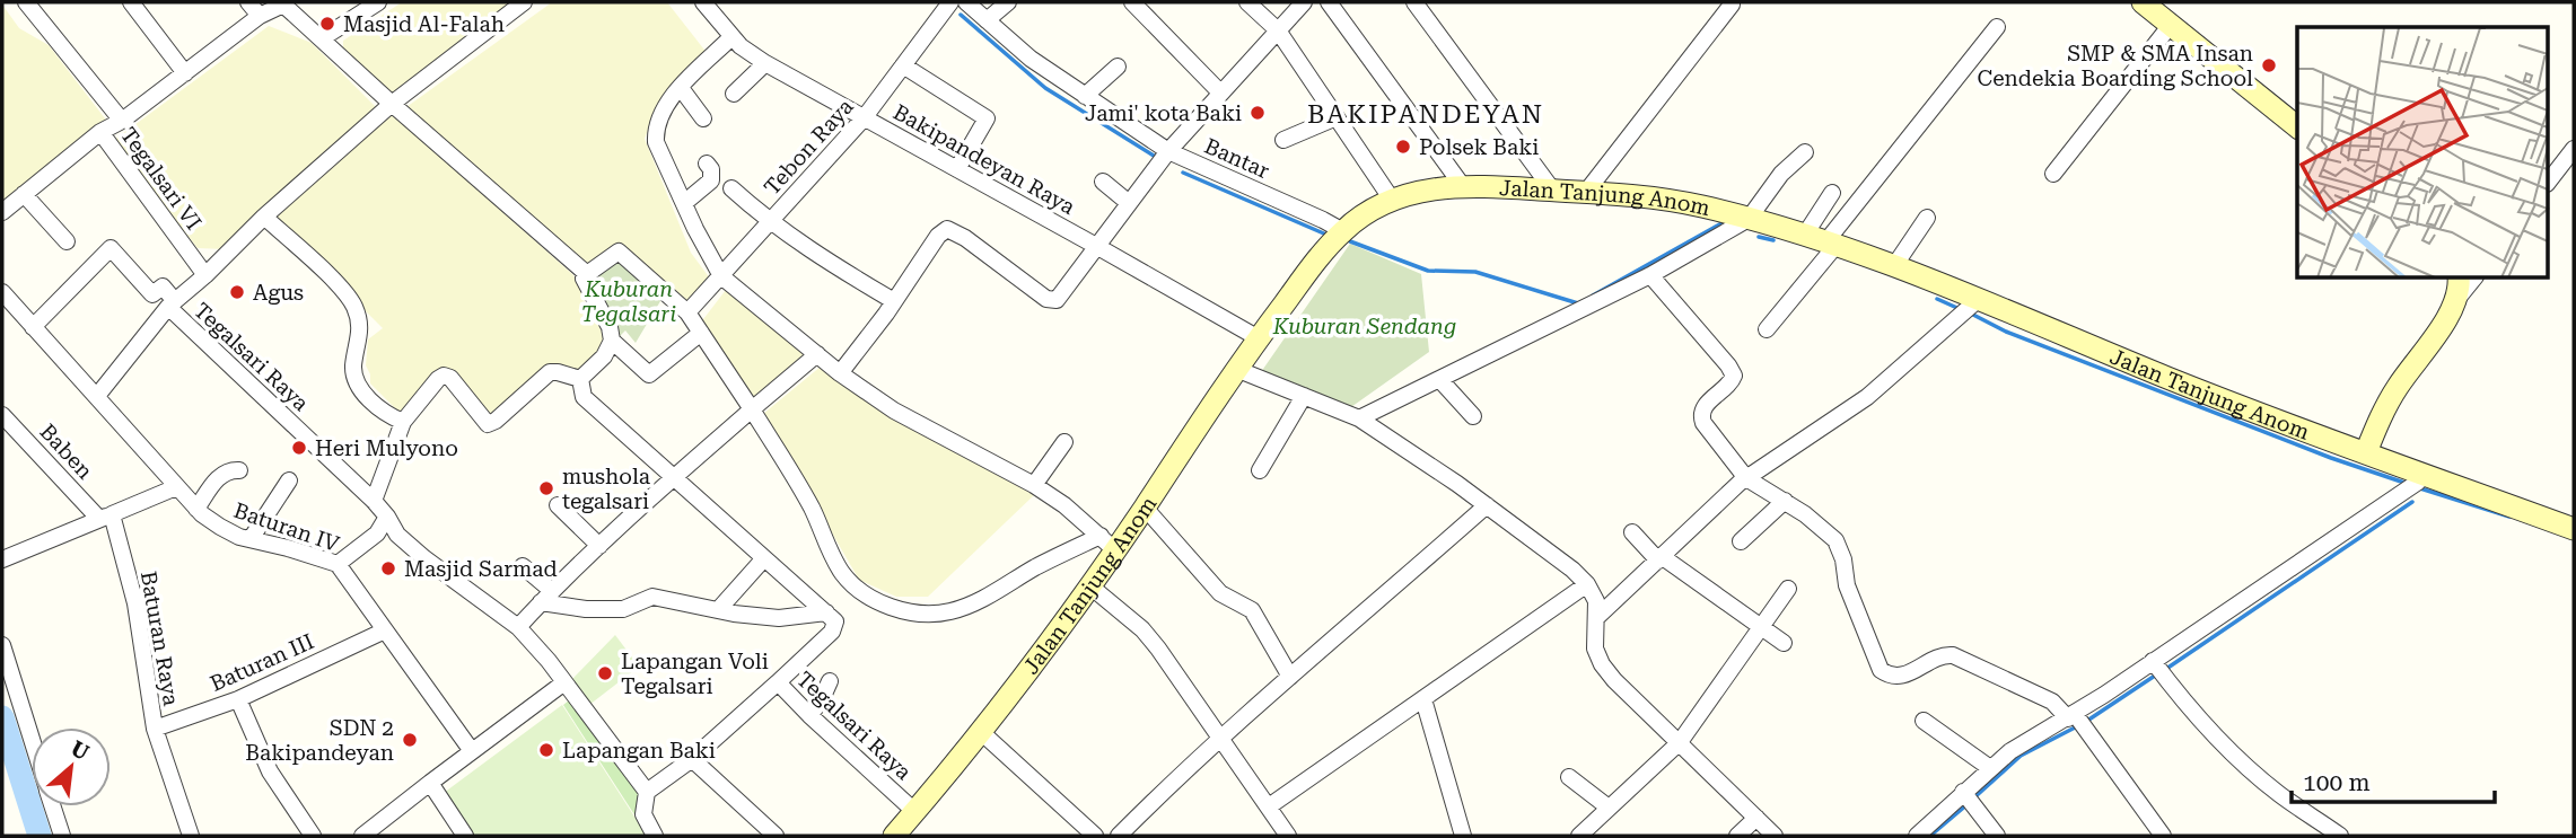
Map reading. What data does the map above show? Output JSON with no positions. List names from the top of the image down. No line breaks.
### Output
{"streets":{"main road":["Jalan Tanjung Anom"],"street":["Tebon Raya","Bantar","Bakipandeyan Raya","Tegalsari VI","Tegalsari Raya","Baben","Baturan IV","Baturan Raya","Baturan III"]},"crossings":[["Tebon Raya","Bakipandeyan Raya"],["Bantar","Jalan Tanjung Anom"],["Bakipandeyan Raya","Jalan Tanjung Anom"],["Tegalsari VI","Tegalsari Raya"],["Jalan Tanjung Anom","Tegalsari Raya"],["Baben","Baturan Raya"],["Baturan IV","Baturan III"],["Baturan Raya","Baturan III"]],"districts":["BAKIPANDEYAN"],"parks":["Kuburan Tegalsari","Kuburan Sendang"],"places":["Masjid Al-Falah","SMP & SMA Insan Cendekia Boarding School","Jami' kota Baki","Polsek Baki","Agus","Heri Mulyono","mushola tegalsari","Masjid Sarmad","Lapangan Voli Tegalsari","SDN 2 Bakipandeyan","Lapangan Baki"],"scale_bar":"100 m","north":"top right"}
